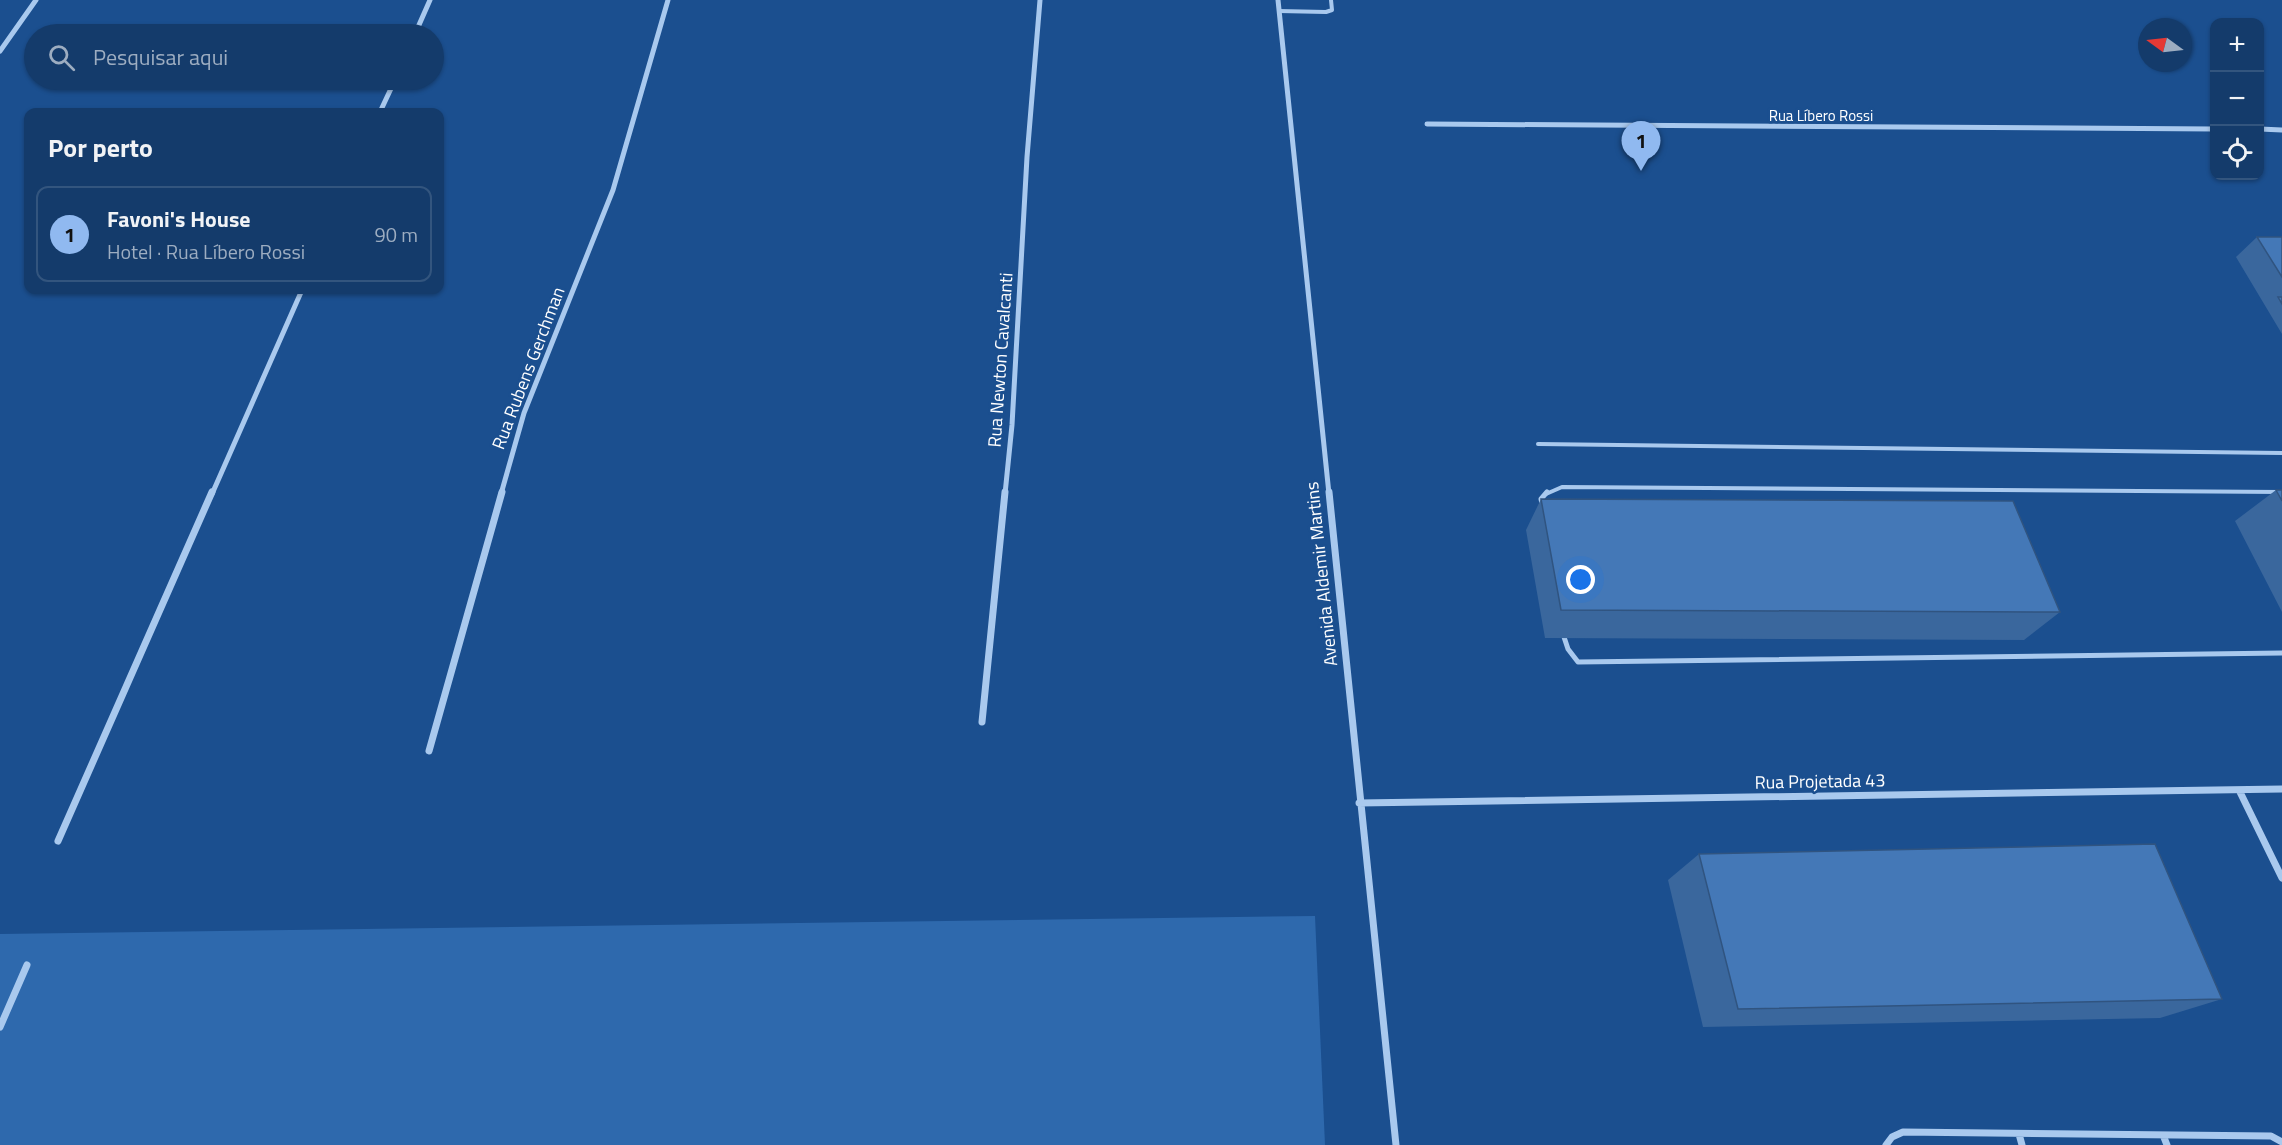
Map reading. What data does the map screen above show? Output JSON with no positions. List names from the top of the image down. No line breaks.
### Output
{"streets":{"street":["Rua Líbero Rossi","Rua Newton Cavalcanti","Rua Rubens Gerchman","Avenida Aldemir Martins","Rua Projetada 43"]},"crossings":[["Avenida Aldemir Martins","Rua Projetada 43"]],"north":"left","page":{"map_buttons":["+","−"],"search":"Pesquisar aqui","heading":"Por perto","pins":"1","list":[{"mark":"1","name":"Favoni's House","note":"Hotel · Rua Líbero Rossi","value":"90 m"}]}}
